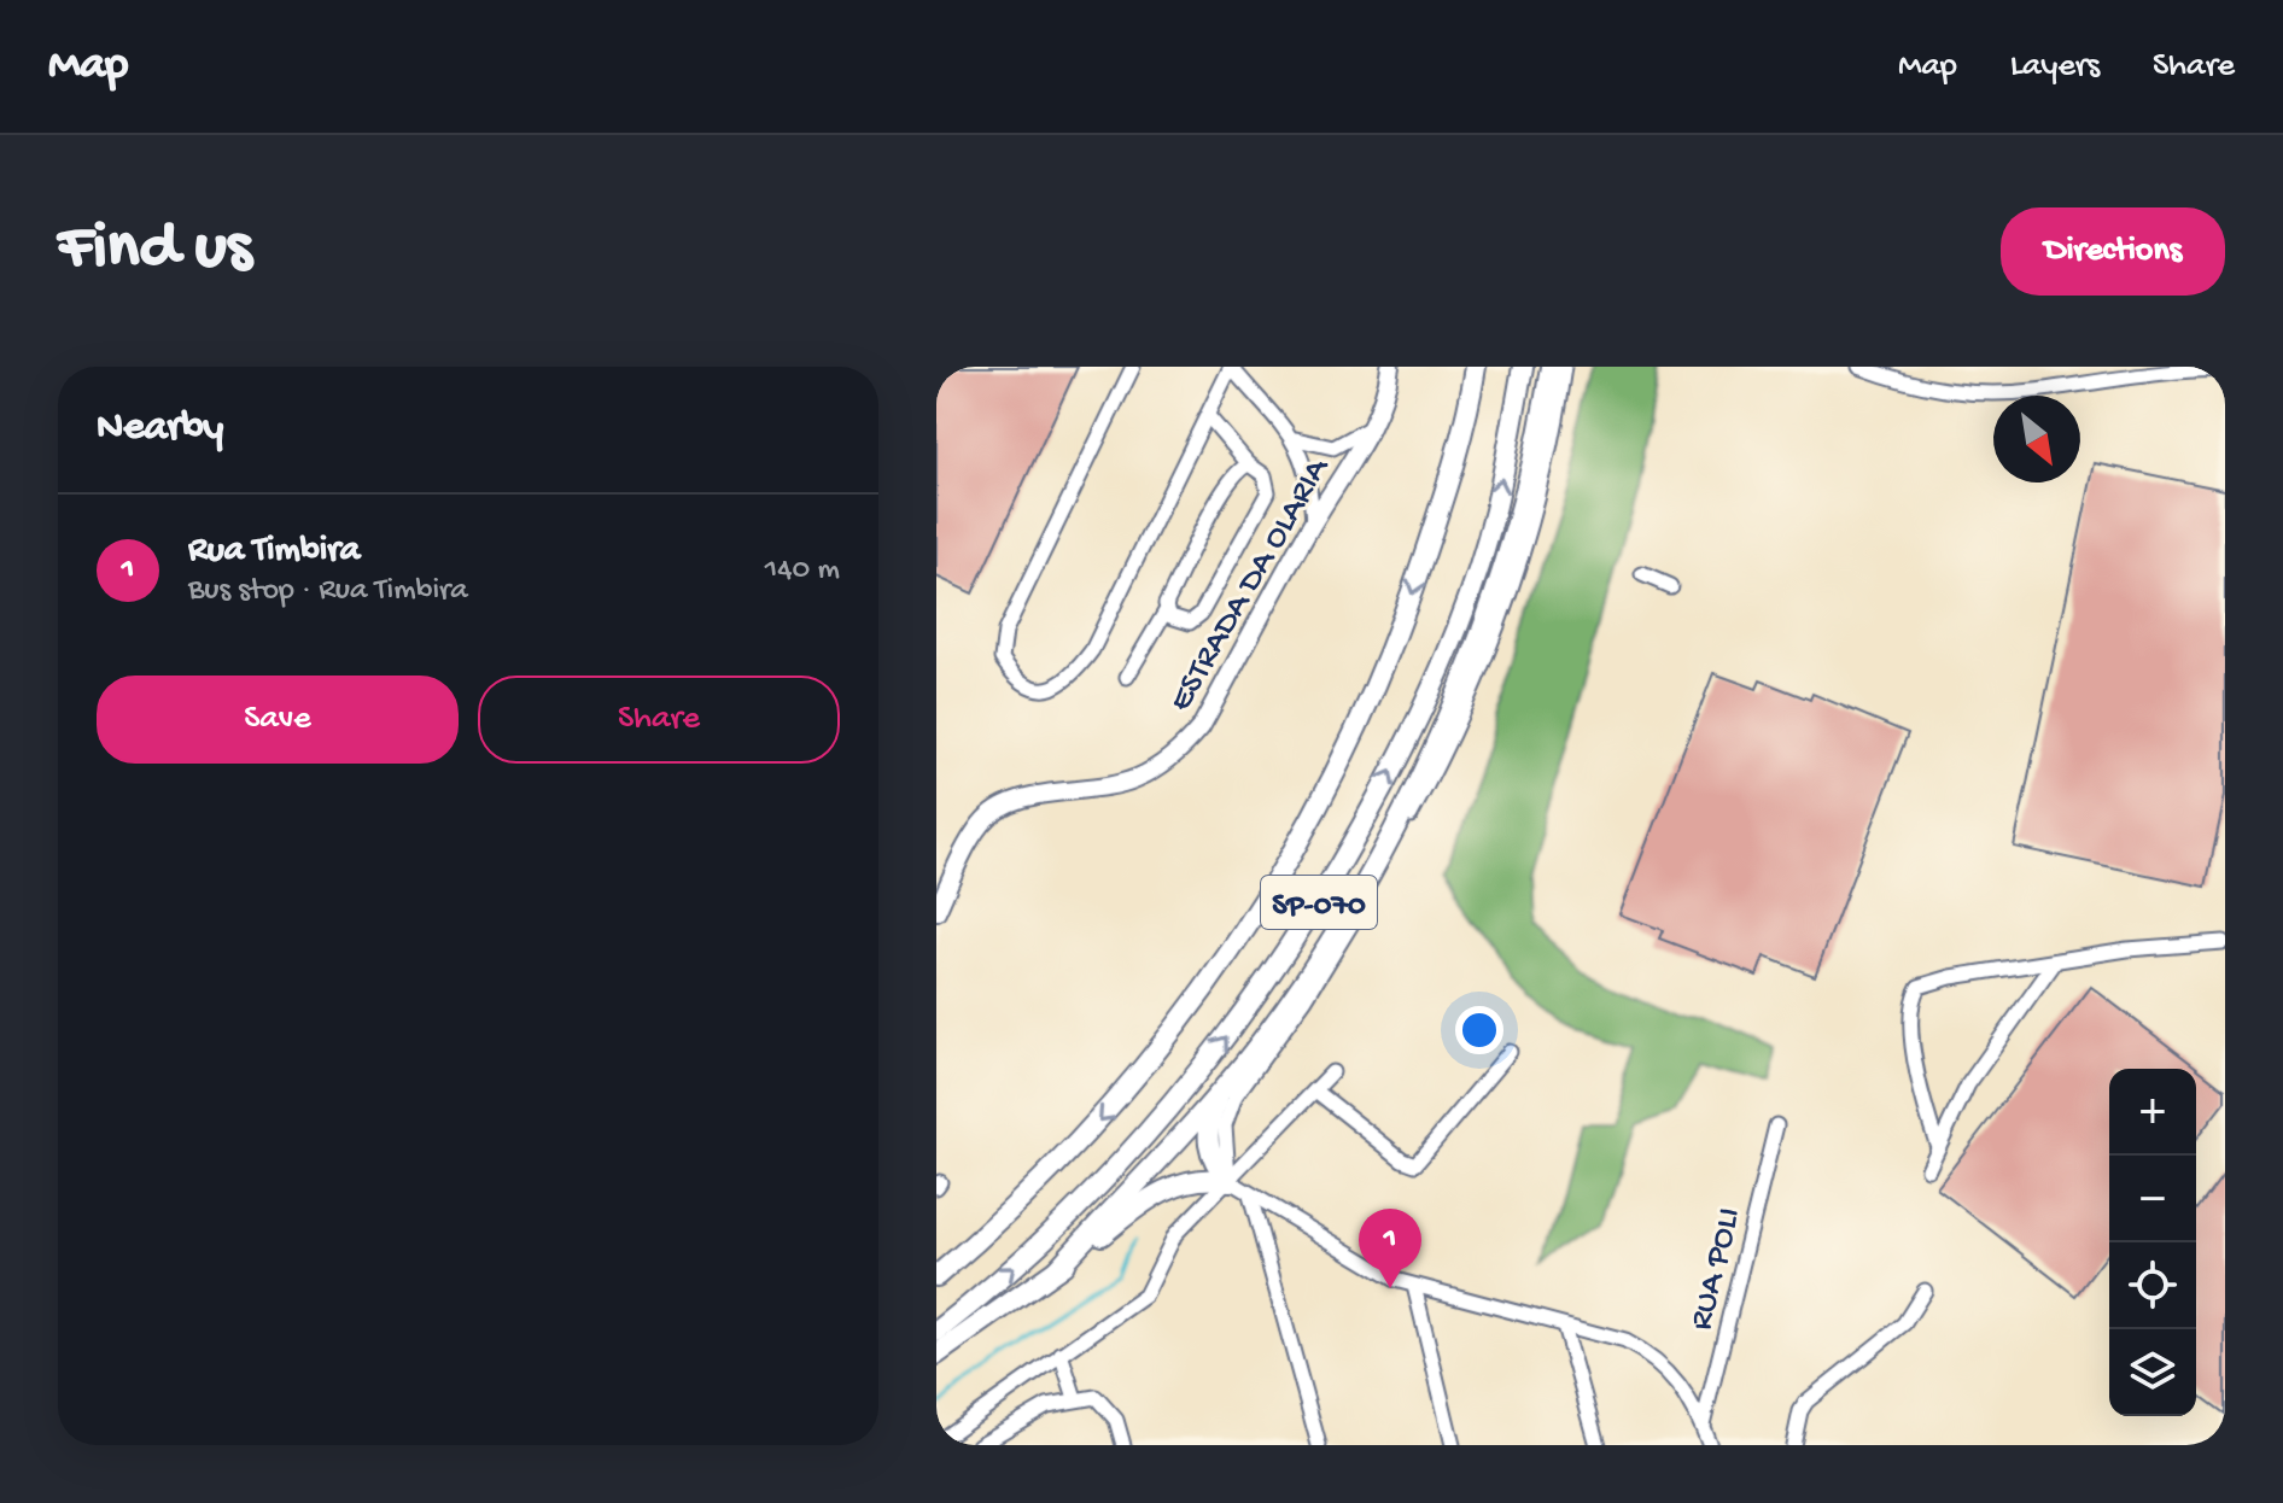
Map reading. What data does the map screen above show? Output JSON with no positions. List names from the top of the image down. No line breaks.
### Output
{"streets":{"highway":["SP-070"],"main road":["ESTRADA DA OLARIA"],"street":["RUA POLI"]},"north":"bottom right","page":{"header":"Map","nav":["Map","Layers","Share"],"buttons":["Directions",["Save","Share"]],"title":"Find us","heading":"Nearby","list":[{"mark":"1","name":"Rua Timbira","note":"Bus stop · Rua Timbira","value":"140 m"}],"map_buttons":["+","−"],"pins":"1"}}
